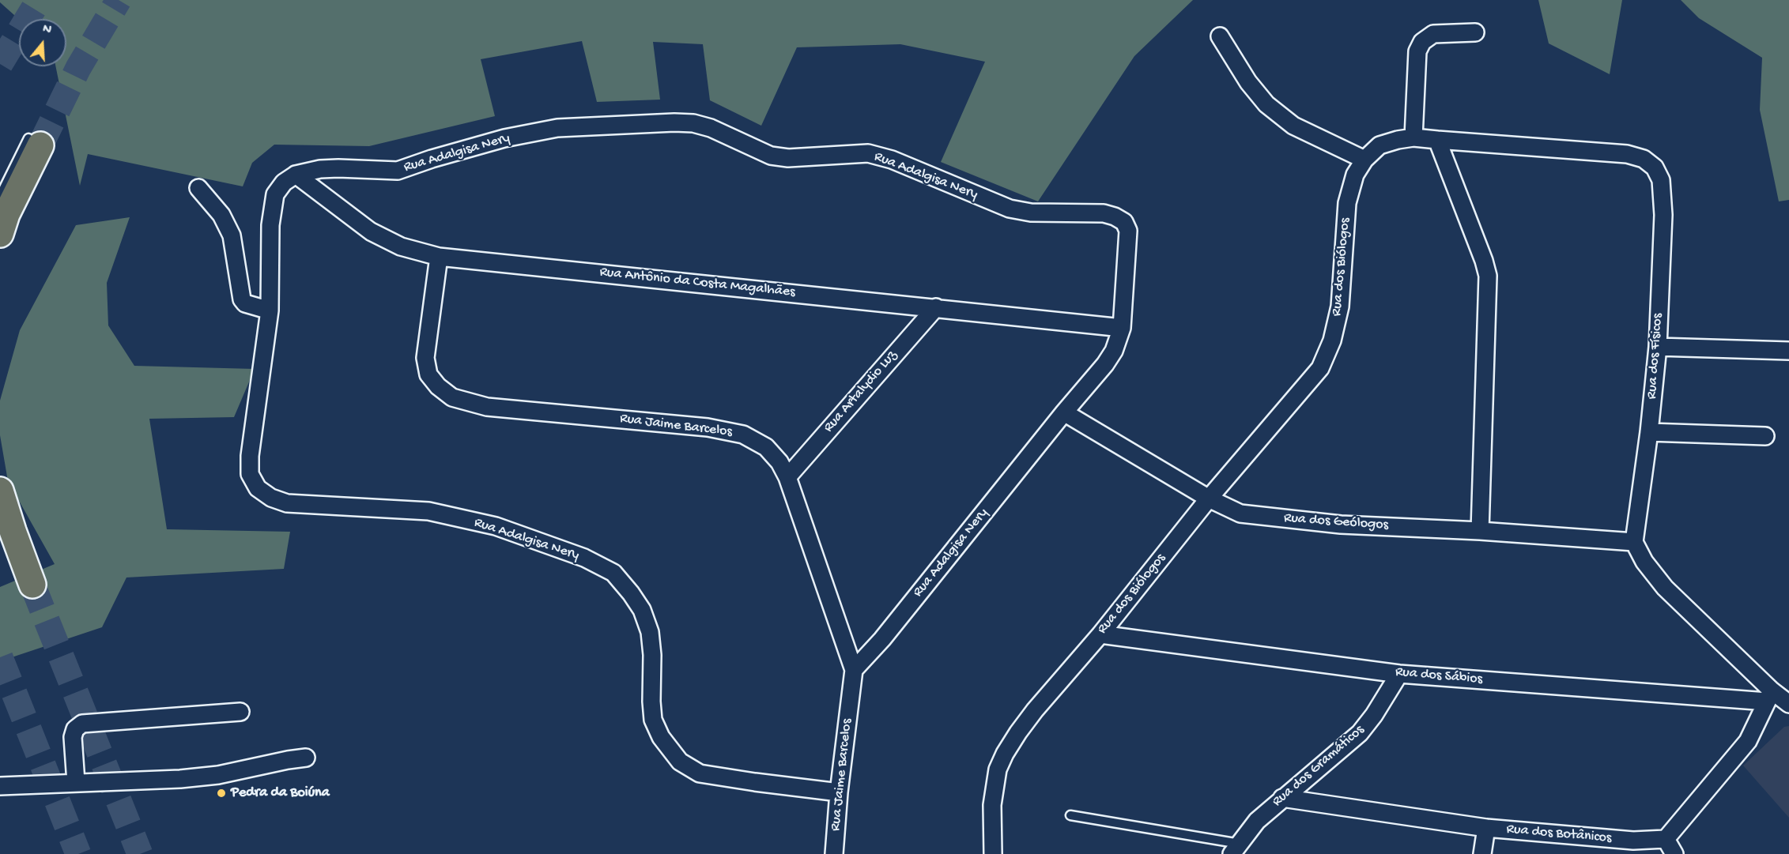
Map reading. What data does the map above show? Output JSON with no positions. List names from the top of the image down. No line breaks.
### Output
{"streets":{"street":["Rua Adalgisa Nery","Rua dos Biólogos","Rua Antônio da Costa Magalhães","Rua dos Físicos","Rua Artalydio Luz","Rua Jaime Barcelos","Rua dos Geólogos","Rua dos Sábios","Rua dos Gramáticos","Rua dos Botânicos"]},"crossings":[["Rua Adalgisa Nery","Rua Antônio da Costa Magalhães"],["Rua Adalgisa Nery","Rua Jaime Barcelos"],["Rua Adalgisa Nery","Rua dos Geólogos"],["Rua dos Biólogos","Rua dos Físicos"],["Rua dos Biólogos","Rua dos Geólogos"],["Rua dos Biólogos","Rua dos Sábios"],["Rua Antônio da Costa Magalhães","Rua Artalydio Luz"],["Rua Antônio da Costa Magalhães","Rua Jaime Barcelos"],["Rua dos Físicos","Rua dos Geólogos"],["Rua Artalydio Luz","Rua Jaime Barcelos"],["Rua dos Sábios","Rua dos Gramáticos"],["Rua dos Gramáticos","Rua dos Botânicos"]],"places":["Pedra da Boiúna"],"north":"top"}
